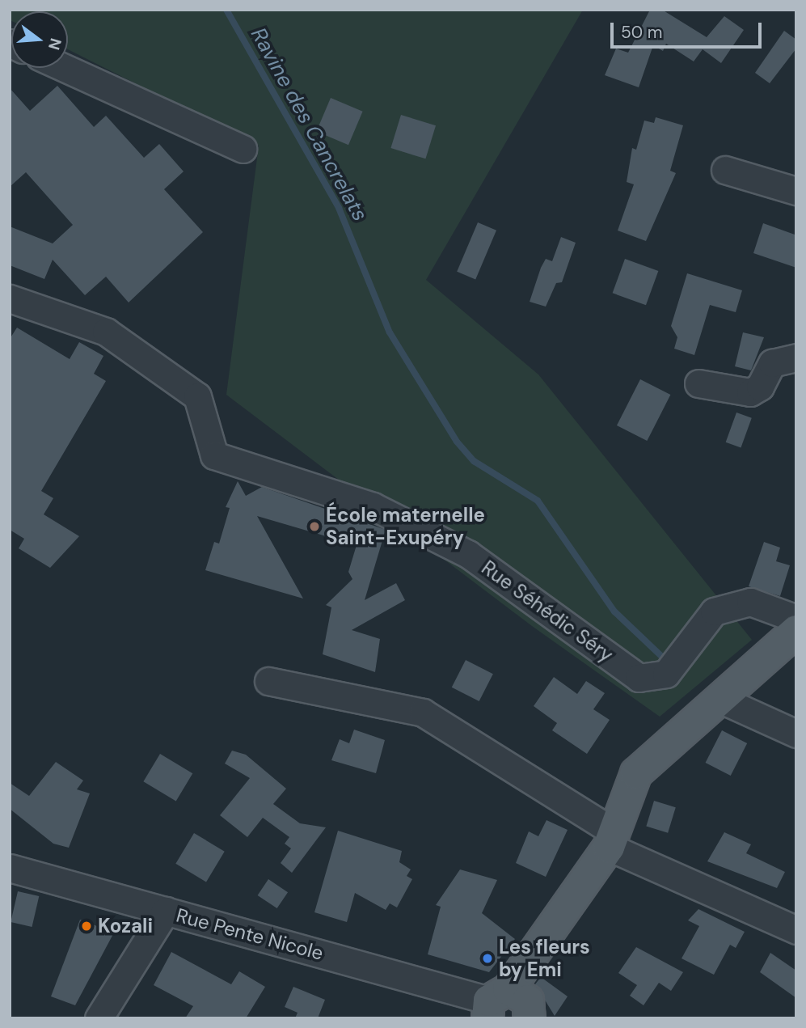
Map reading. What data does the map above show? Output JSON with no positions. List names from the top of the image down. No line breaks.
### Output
{"streets":{"street":["Rue Séhédic Séry","Rue Pente Nicole"]},"water":["Ravine des Cancrelats"],"places":["École maternelle Saint-Exupéry","Kozali","Les fleurs by Emi"],"scale_bar":"50 m","north":"right"}
